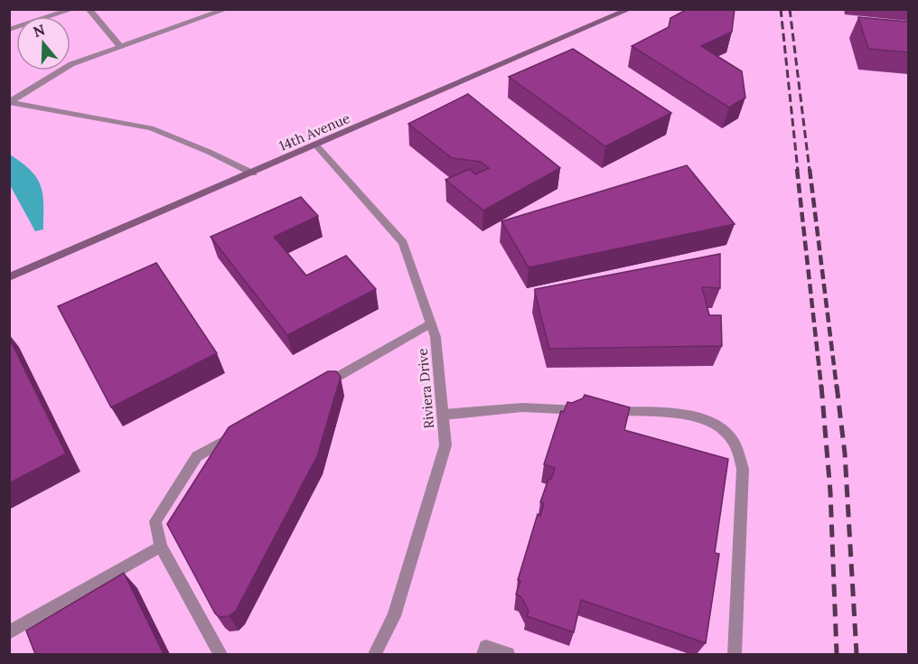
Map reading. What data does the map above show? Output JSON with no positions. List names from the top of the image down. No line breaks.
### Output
{"streets":{"main road":["14th Avenue"],"street":["Riviera Drive"]},"crossings":[["14th Avenue","Riviera Drive"]],"north":"top"}
